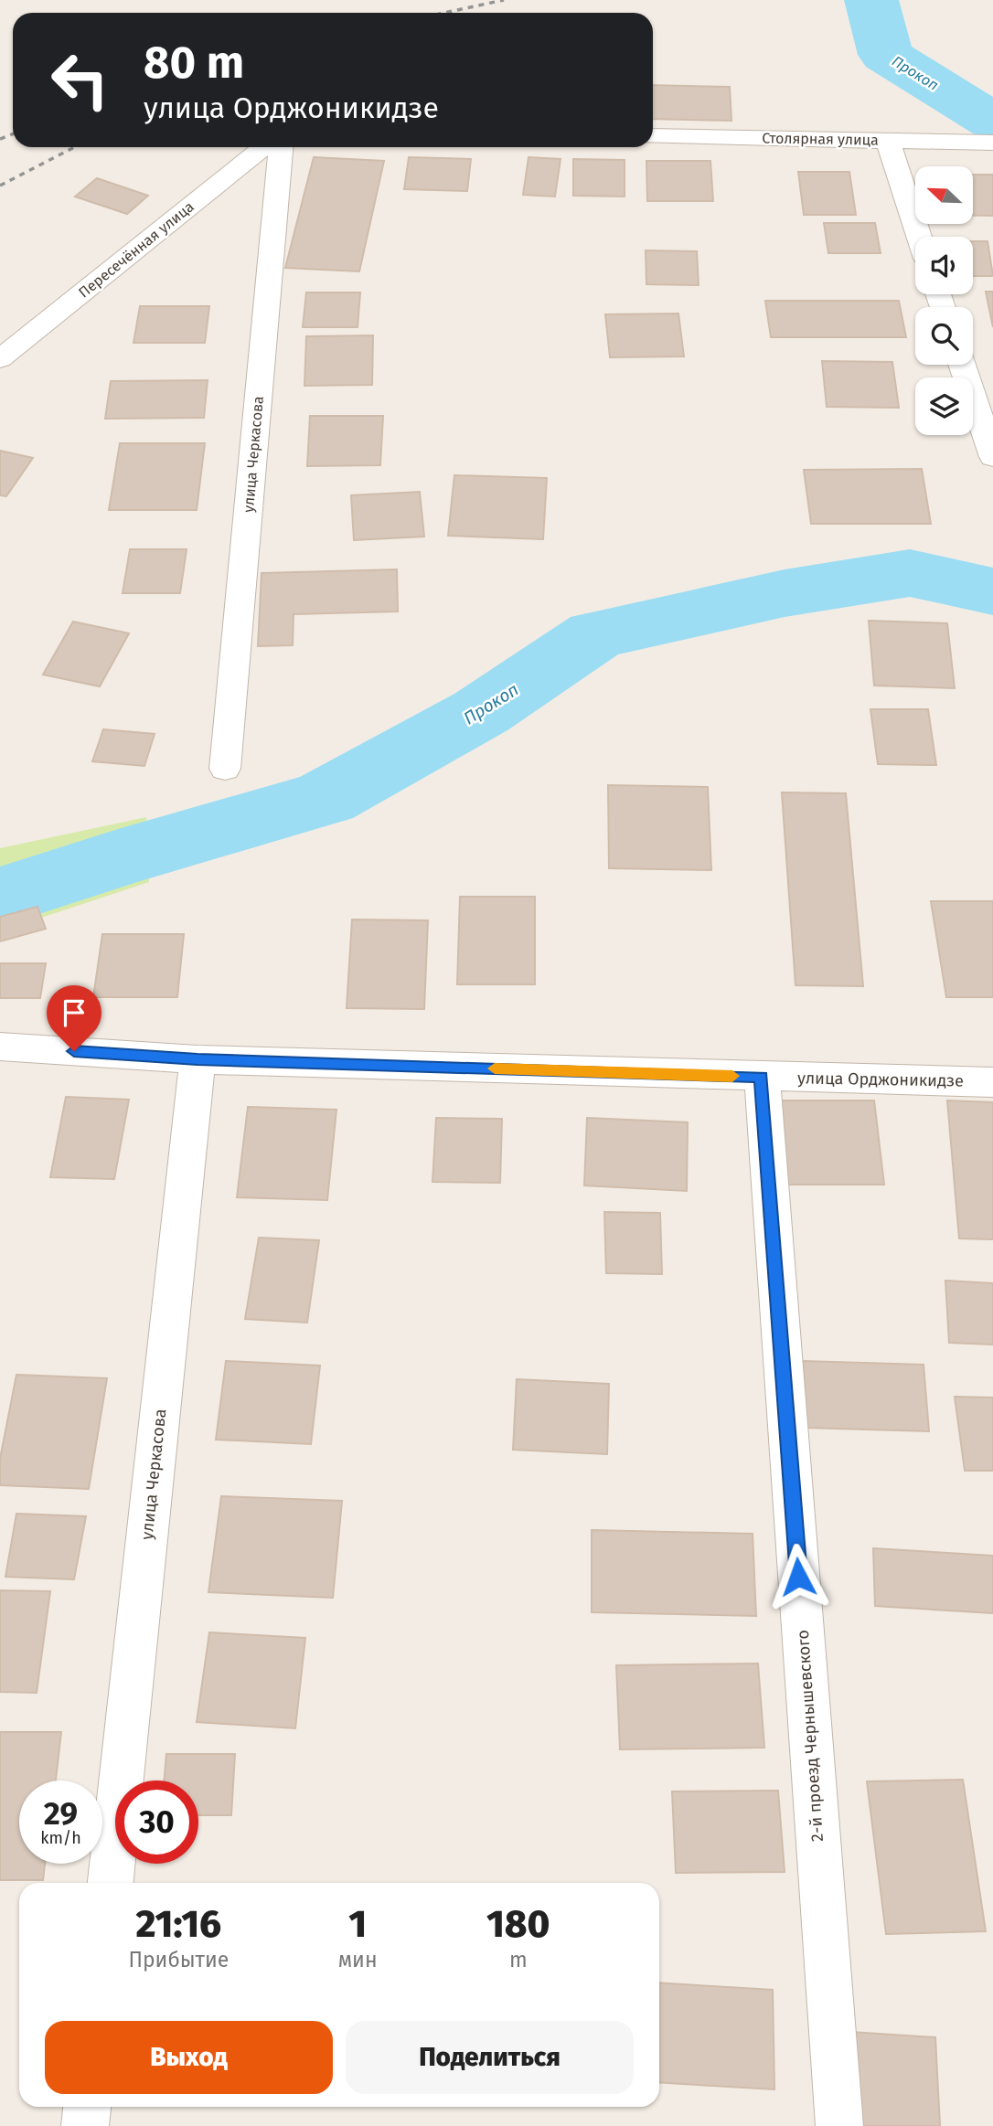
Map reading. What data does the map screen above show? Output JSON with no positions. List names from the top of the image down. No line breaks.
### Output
{"streets":{"street":["Столярная улица","Пересечённая улица","улица Черкасова","улица Орджоникидзе","2-й проезд Чернышевского"]},"crossings":[["улица Черкасова","улица Орджоникидзе"],["улица Орджоникидзе","2-й проезд Чернышевского"]],"water":["Прокоп"],"north":"top left","page":{"turn":["80 m","улица Орджоникидзе"],"speed":"29 km/h","limit":"30","eta":["21:16","Прибытие","1","мин","180","m"],"buttons":["Выход","Поделиться"]}}
